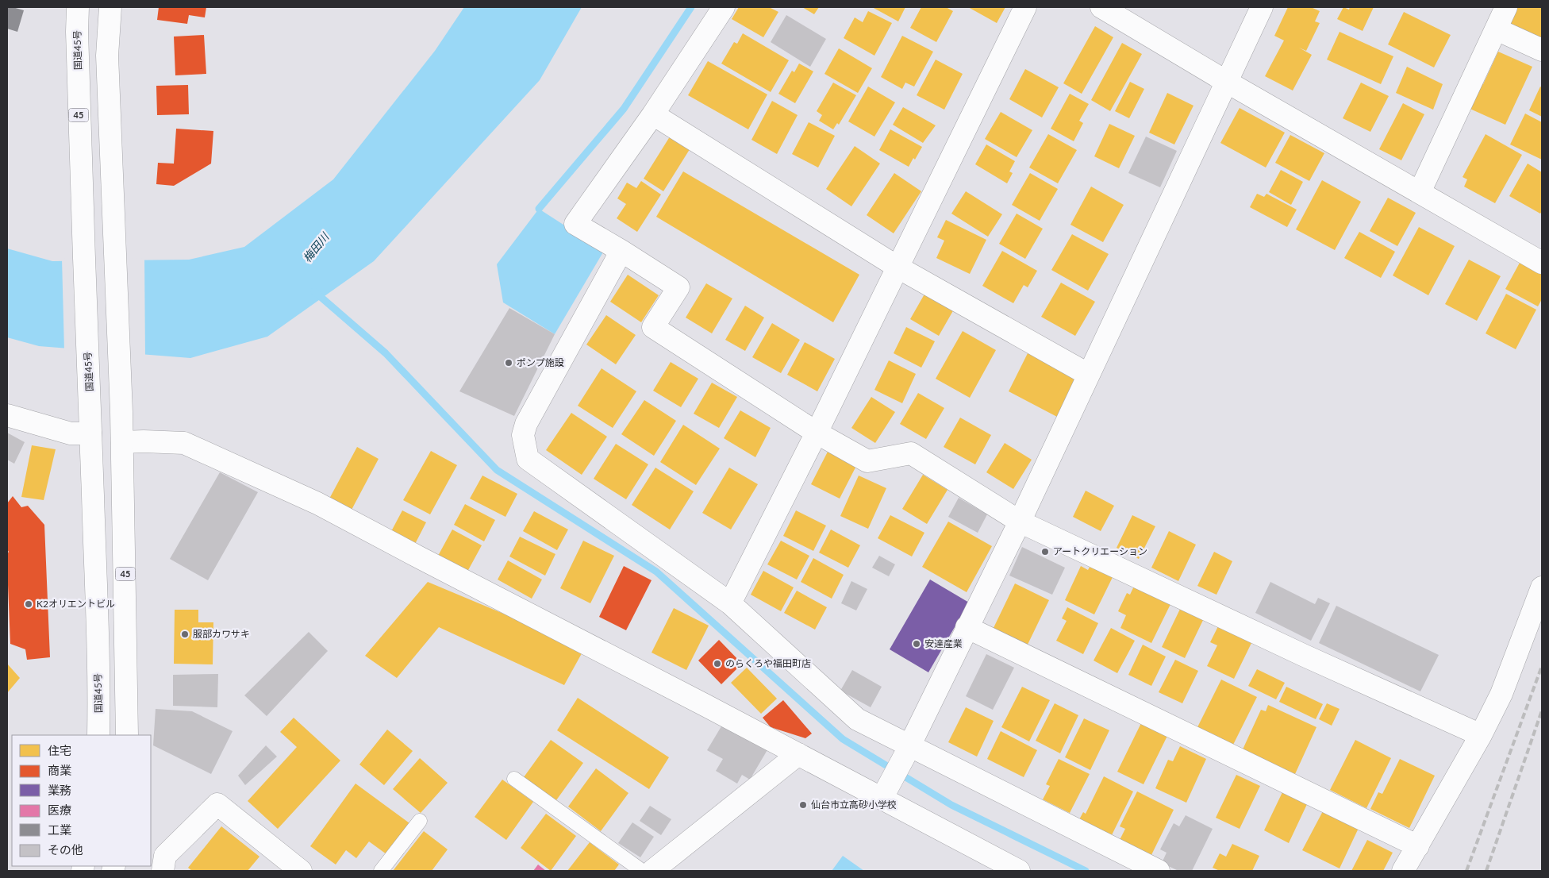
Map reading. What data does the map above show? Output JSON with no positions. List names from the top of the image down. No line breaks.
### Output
{"streets":{"main road":["国道45号","45"]},"water":["梅田川"],"places":["ポンプ施設","アートクリエーション","K2オリエントビル","服部カワサキ","安達産業","のらくろや福田町店","仙台市立高砂小学校"],"legend":["住宅","商業","業務","医療","工業","その他"]}
